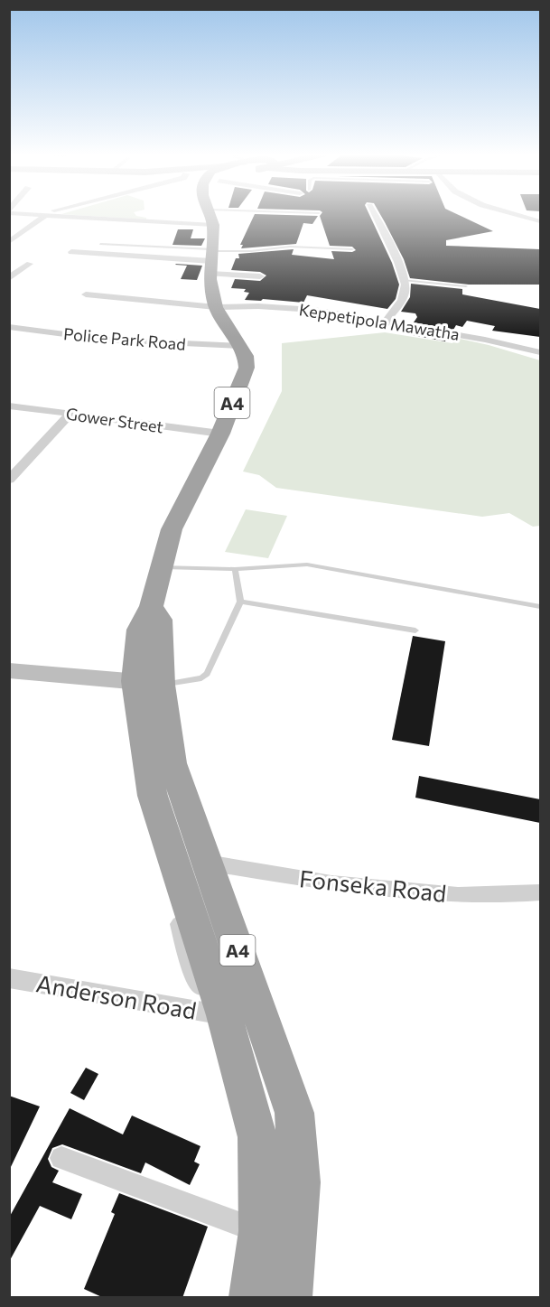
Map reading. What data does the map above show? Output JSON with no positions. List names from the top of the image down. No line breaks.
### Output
{"streets":{"highway":["A4"],"street":["Keppetipola Mawatha","Police Park Road","Gower Street","Fonseka Road","Anderson Road"]},"crossings":[["Keppetipola Mawatha","A4"],["Police Park Road","A4"],["A4","Gower Street"],["A4","Fonseka Road"],["A4","Anderson Road"]]}
